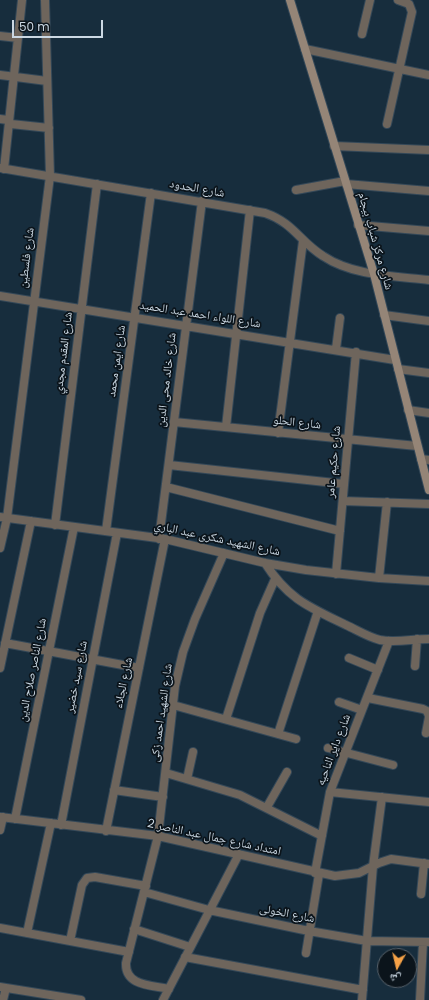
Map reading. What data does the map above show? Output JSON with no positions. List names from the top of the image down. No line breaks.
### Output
{"streets":{"main road":["شارع مركز شباب بيجام"],"street":["شارع الحدود","شارع فلسطين","شارع اللواء احمد عبد الحميد","شارع المقدم مجدي","شارع ايمن محمد","شارع خالد محى الدين","شارع الحلو","شارع حكيم عامر","شارع الشهيد شكرى عبد الباري","شارع الناصر صلاح الدين","شارع سيد خضير","شارع الجلاء","شارع الشهيد احمد زكى","شارع داير الناحيه","امتداد شارع جمال عبد الناصر 2","شارع الخولى"]},"crossings":[["شارع الحدود","شارع مركز شباب بيجام"],["شارع الحدود","شارع فلسطين"],["شارع الحدود","شارع المقدم مجدي"],["شارع الحدود","شارع ايمن محمد"],["شارع الحدود","شارع خالد محى الدين"],["شارع مركز شباب بيجام","شارع اللواء احمد عبد الحميد"],["شارع مركز شباب بيجام","شارع الحلو"],["شارع فلسطين","شارع اللواء احمد عبد الحميد"],["شارع فلسطين","شارع الشهيد شكرى عبد الباري"],["شارع اللواء احمد عبد الحميد","شارع المقدم مجدي"],["شارع اللواء احمد عبد الحميد","شارع ايمن محمد"],["شارع اللواء احمد عبد الحميد","شارع خالد محى الدين"],["شارع اللواء احمد عبد الحميد","شارع حكيم عامر"],["شارع المقدم مجدي","شارع الشهيد شكرى عبد الباري"],["شارع ايمن محمد","شارع الشهيد شكرى عبد الباري"],["شارع خالد محى الدين","شارع الحلو"],["شارع خالد محى الدين","شارع الشهيد شكرى عبد الباري"],["شارع خالد محى الدين","شارع الجلاء"],["شارع الحلو","شارع حكيم عامر"],["شارع حكيم عامر","شارع الشهيد شكرى عبد الباري"],["شارع الشهيد شكرى عبد الباري","شارع الناصر صلاح الدين"],["شارع الشهيد شكرى عبد الباري","شارع سيد خضير"],["شارع الشهيد شكرى عبد الباري","شارع الجلاء"],["شارع الشهيد شكرى عبد الباري","شارع الشهيد احمد زكى"],["شارع الناصر صلاح الدين","امتداد شارع جمال عبد الناصر 2"],["شارع سيد خضير","امتداد شارع جمال عبد الناصر 2"],["شارع الجلاء","امتداد شارع جمال عبد الناصر 2"],["شارع الشهيد احمد زكى","امتداد شارع جمال عبد الناصر 2"],["شارع الشهيد احمد زكى","شارع الخولى"],["شارع داير الناحيه","امتداد شارع جمال عبد الناصر 2"],["شارع داير الناحيه","شارع الخولى"]],"scale_bar":"50 m","north":"bottom"}
